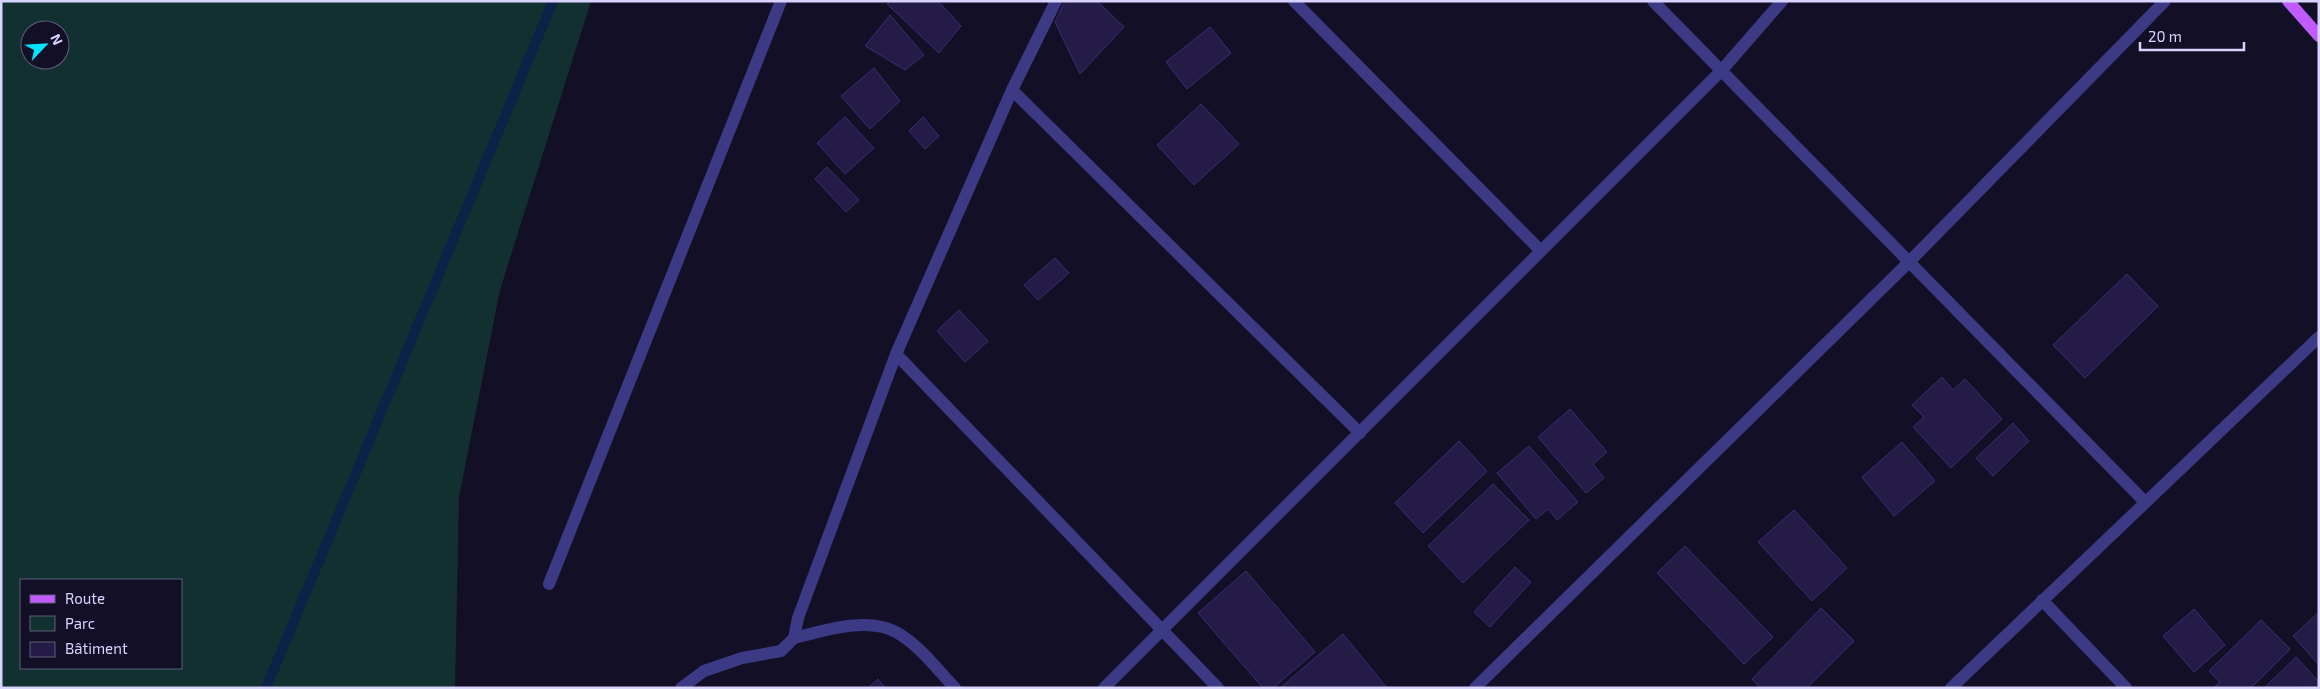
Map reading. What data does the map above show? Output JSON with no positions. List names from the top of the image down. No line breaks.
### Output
{"legend":["Route","Parc","Bâtiment"],"scale_bar":"20 m","north":"top right"}
